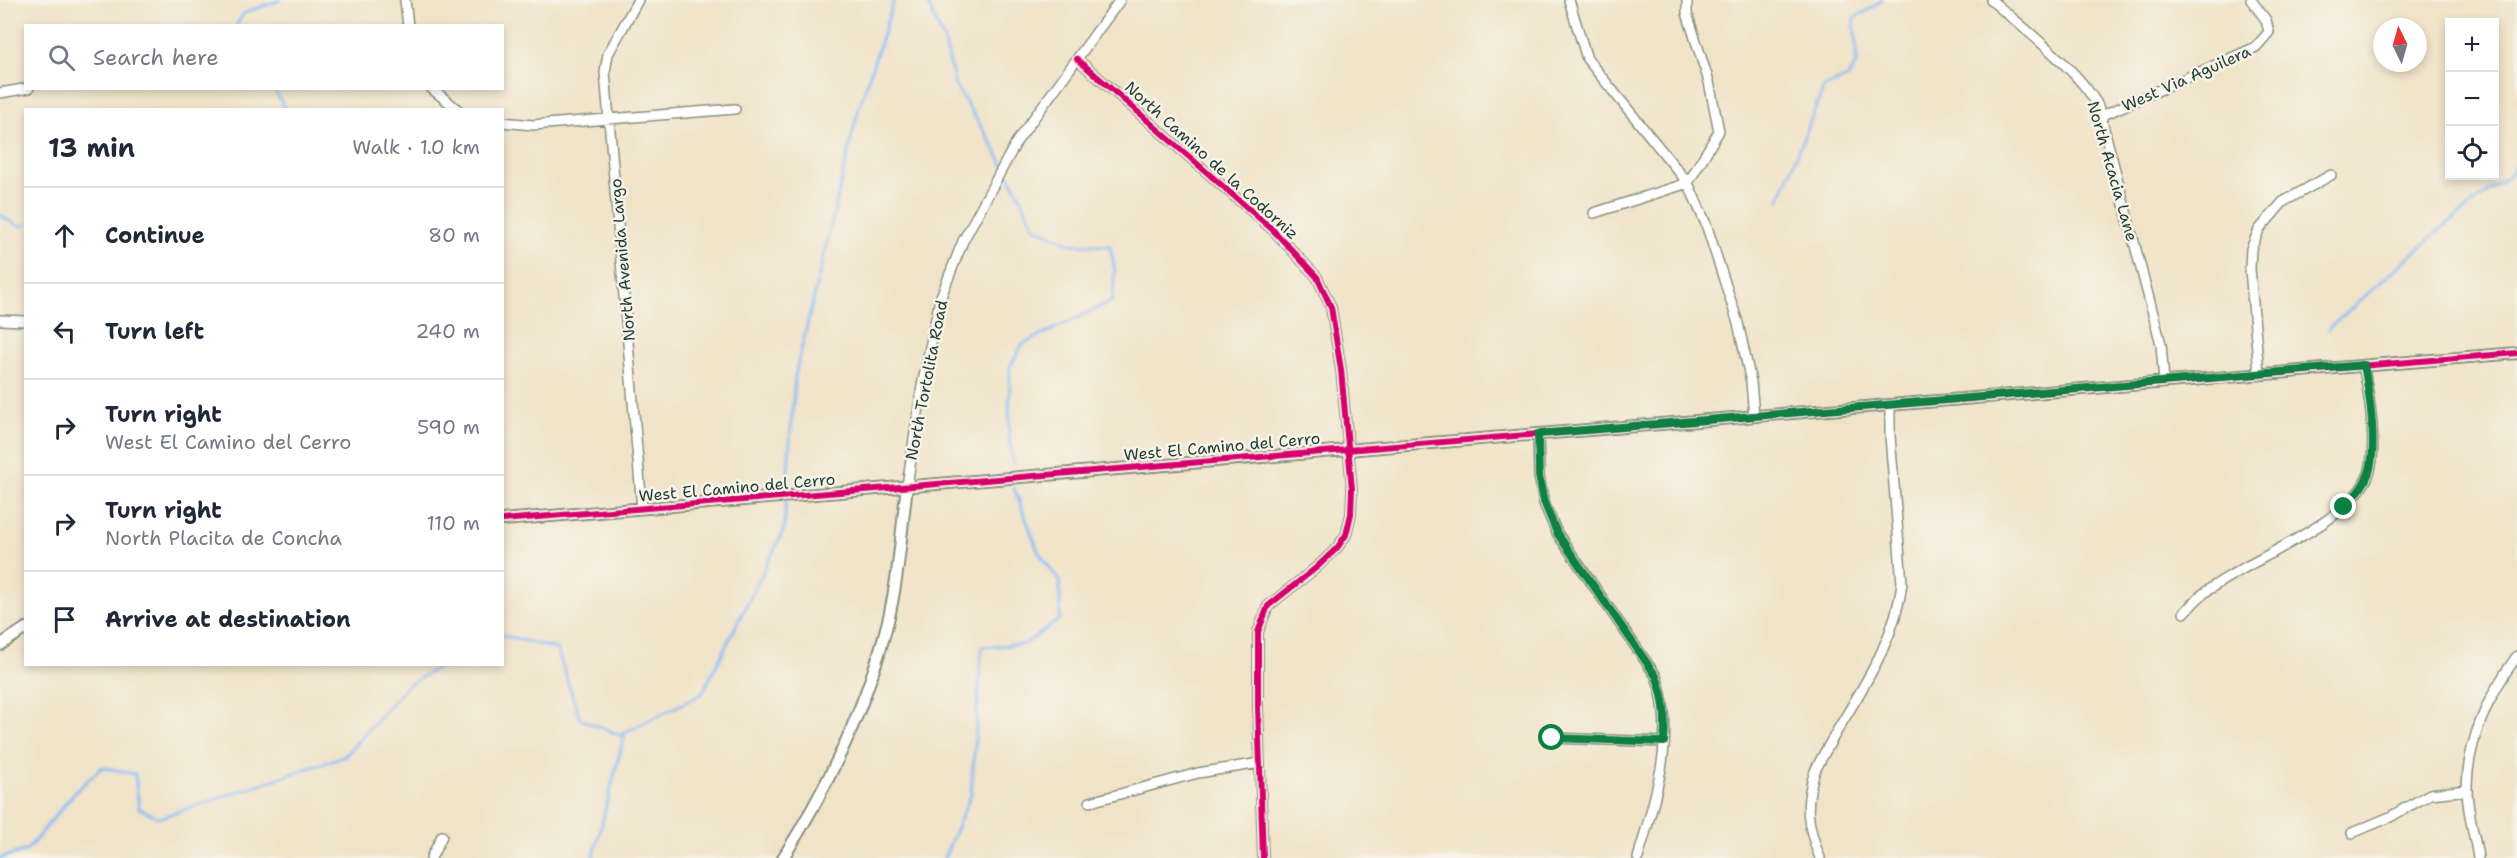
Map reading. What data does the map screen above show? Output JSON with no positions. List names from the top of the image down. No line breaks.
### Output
{"streets":{"street":["West Via Aguilera","North Camino de la Codorniz","North Acacia Lane","North Avenida Largo","North Tortolita Road","West El Camino del Cerro"]},"crossings":[["West Via Aguilera","North Acacia Lane"],["North Camino de la Codorniz","North Tortolita Road"],["North Camino de la Codorniz","West El Camino del Cerro"],["North Acacia Lane","West El Camino del Cerro"],["North Avenida Largo","West El Camino del Cerro"],["North Tortolita Road","West El Camino del Cerro"]],"north":"top","page":{"map_buttons":["+","−"],"search":"Search here","heading":["13 min","Walk · 1.0 km"],"list":[["Continue","80 m"],["Turn left","240 m"],["Turn right","West El Camino del Cerro","590 m"],["Turn right","North Placita de Concha","110 m"],"Arrive at destination"]}}
